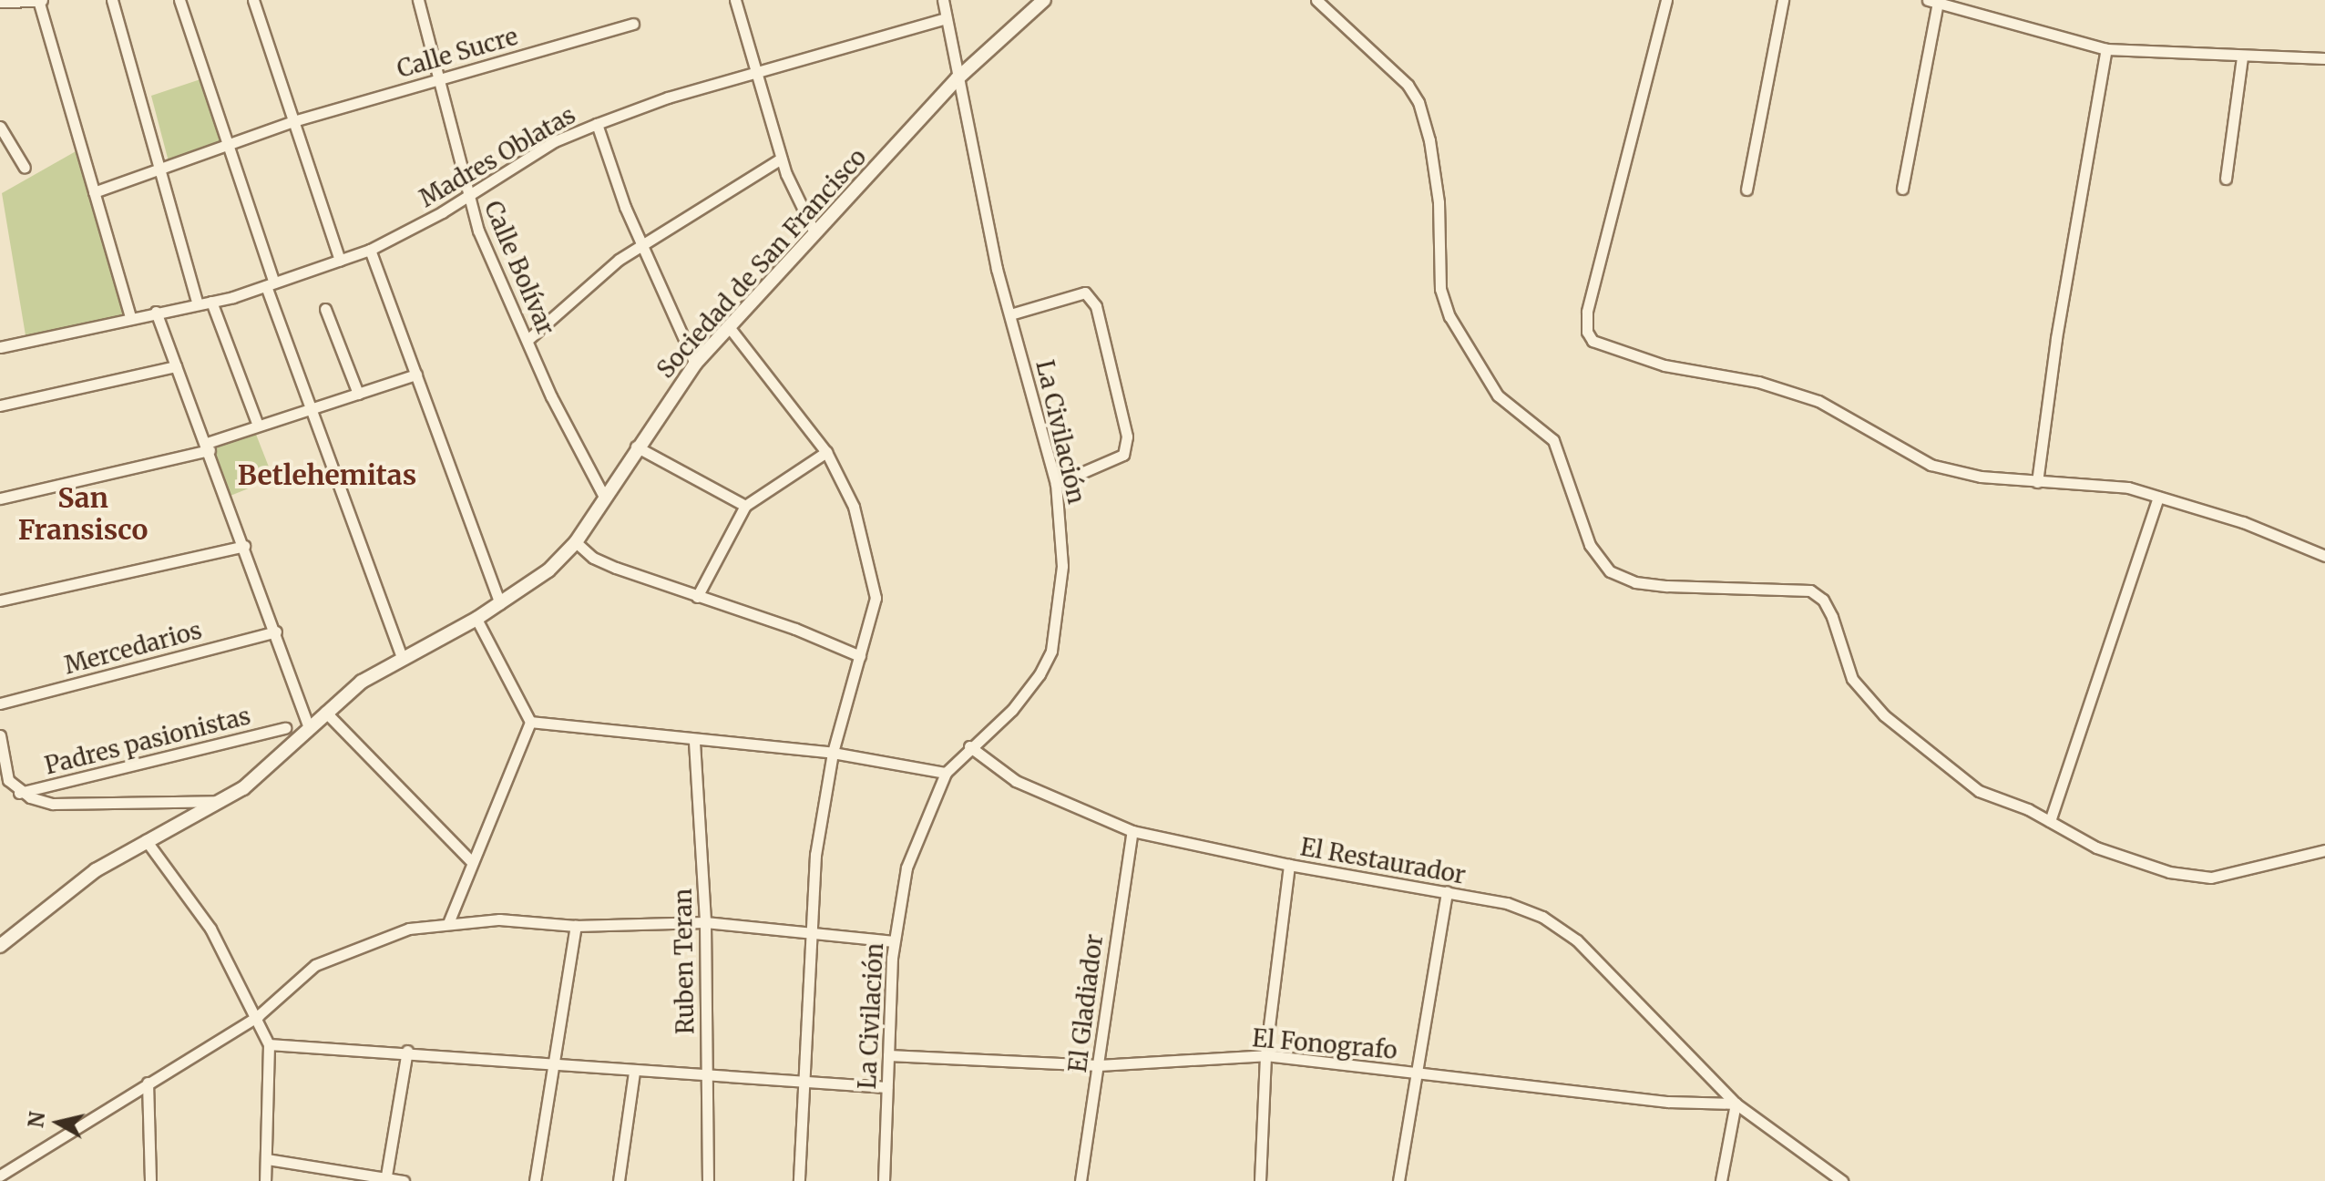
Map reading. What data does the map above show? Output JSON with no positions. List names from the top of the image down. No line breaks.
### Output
{"streets":{"street":["Calle Sucre","Madres Oblatas","Sociedad de San Francisco","Calle Bolívar","La Civilación","Mercedarios","Padres pasionistas","El Restaurador","Ruben Teran","El Gladiador","El Fonografo"]},"crossings":[["Calle Sucre","Calle Bolívar"],["Madres Oblatas","Calle Bolívar"],["Madres Oblatas","La Civilación"],["Sociedad de San Francisco","Calle Bolívar"],["Sociedad de San Francisco","La Civilación"],["La Civilación","El Restaurador"],["La Civilación","El Fonografo"],["El Restaurador","El Gladiador"],["El Restaurador","El Fonografo"],["El Gladiador","El Fonografo"]],"districts":["Betlehemitas","San Fransisco"],"north":"left"}
